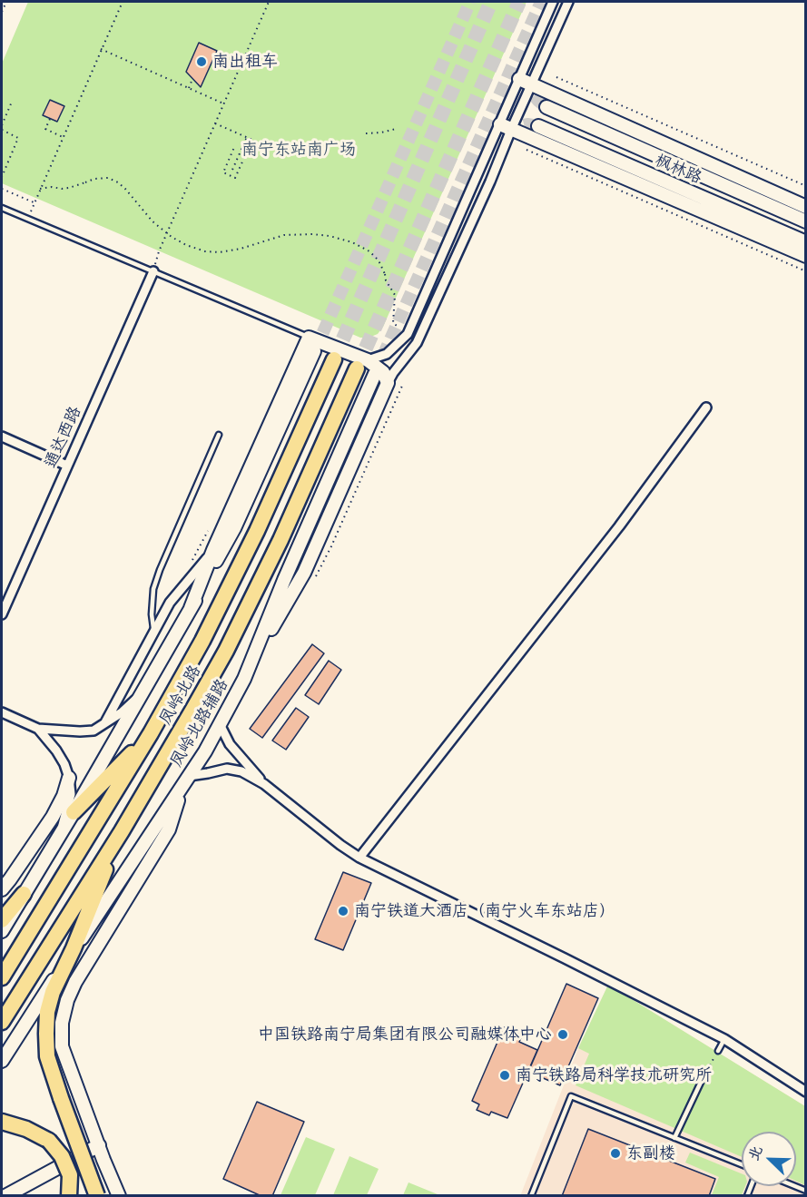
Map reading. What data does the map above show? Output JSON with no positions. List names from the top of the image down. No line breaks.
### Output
{"streets":{"highway":["凤岭北路"],"main road":["枫林路","凤岭北路辅路"],"street":["通达西路"]},"parks":["南宁东站南广场"],"places":["南出租车","南宁铁道大酒店（南宁火车东站店）","中国铁路南宁局集团有限公司融媒体中心","南宁铁路局科学技术研究所","东副楼"],"north":"top left"}
